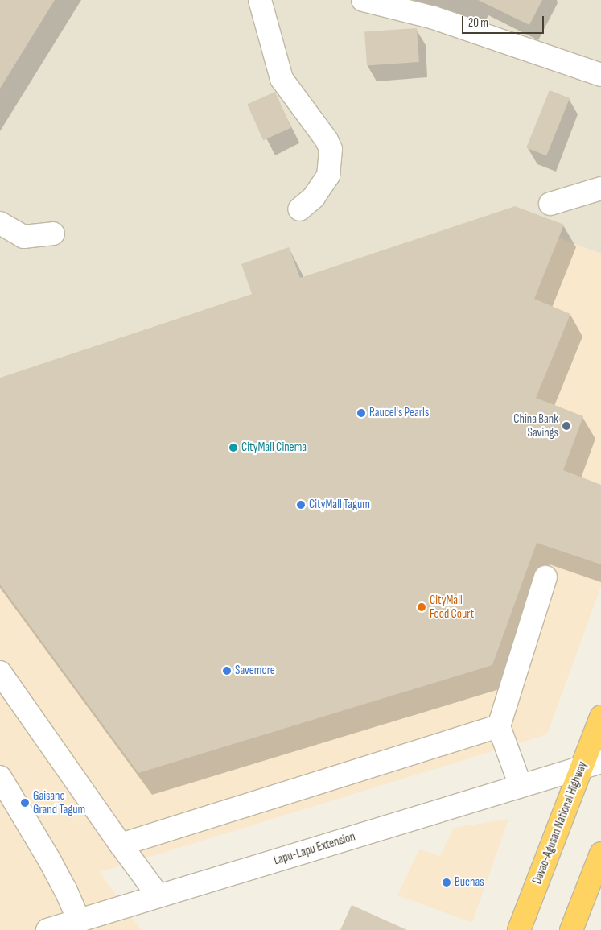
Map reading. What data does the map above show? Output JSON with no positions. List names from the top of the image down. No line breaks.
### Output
{"streets":{"highway":["Davao-Agusan National Highway"],"street":["Lapu-Lapu Extension"]},"crossings":[["Davao-Agusan National Highway","Lapu-Lapu Extension"]],"places":["Raucel's Pearls","China Bank Savings","CityMall Cinema","CityMall Tagum","CityMall Food Court","Savemore","Gaisano Grand Tagum","Buenas"],"scale_bar":"20 m"}
